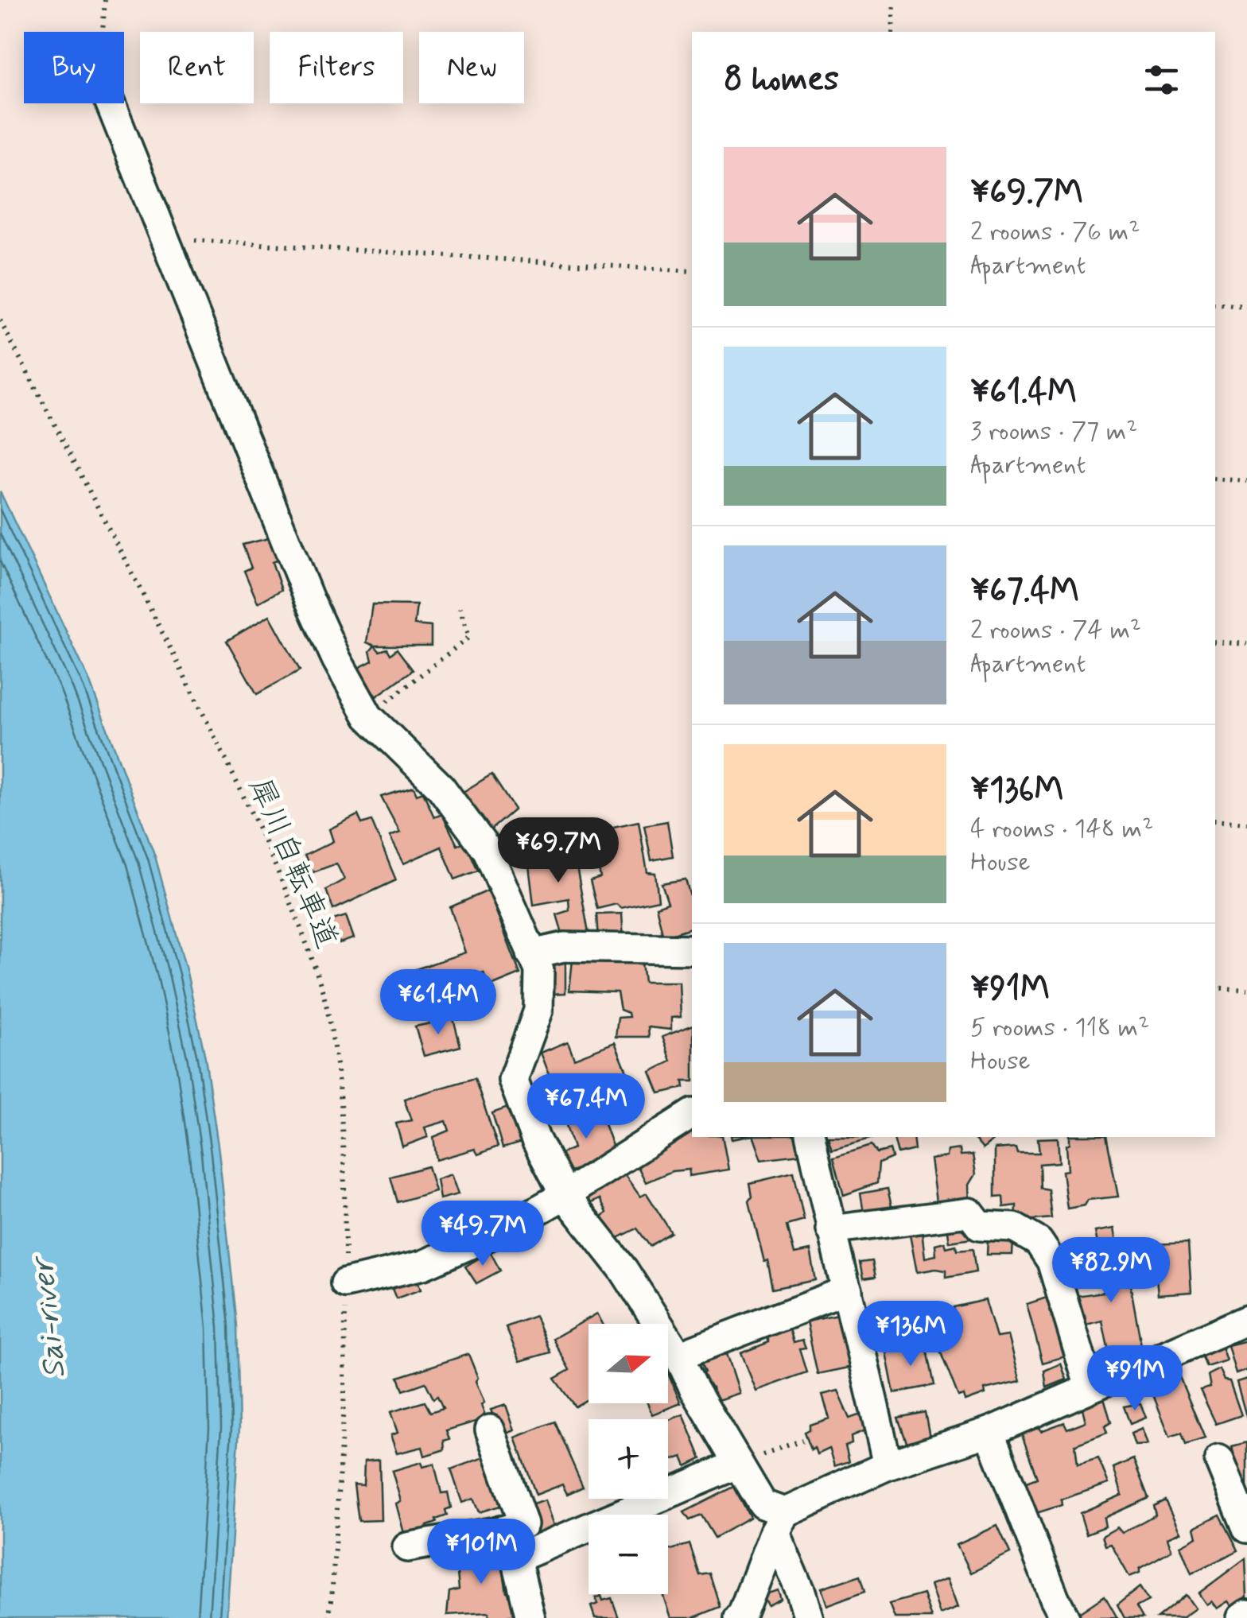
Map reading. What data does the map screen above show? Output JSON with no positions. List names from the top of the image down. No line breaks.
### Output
{"streets":{"path":["犀川自転車道"]},"water":["Sai-river"],"north":"right","page":{"chip":["Buy","Rent","Filters","New"],"heading":"8 homes","list":[{"name":"¥69.7M","note":"2 rooms · 76 m² · Apartment"},{"name":"¥61.4M","note":"3 rooms · 77 m² · Apartment"},{"name":"¥67.4M","note":"2 rooms · 74 m² · Apartment"},{"name":"¥136M","note":"4 rooms · 148 m² · House"},{"name":"¥91M","note":"5 rooms · 118 m² · House"}],"price":["¥69.7M","¥61.4M","¥67.4M","¥49.7M","¥82.9M","¥136M","¥91M","¥101M"],"map_buttons":["+","−"]}}
